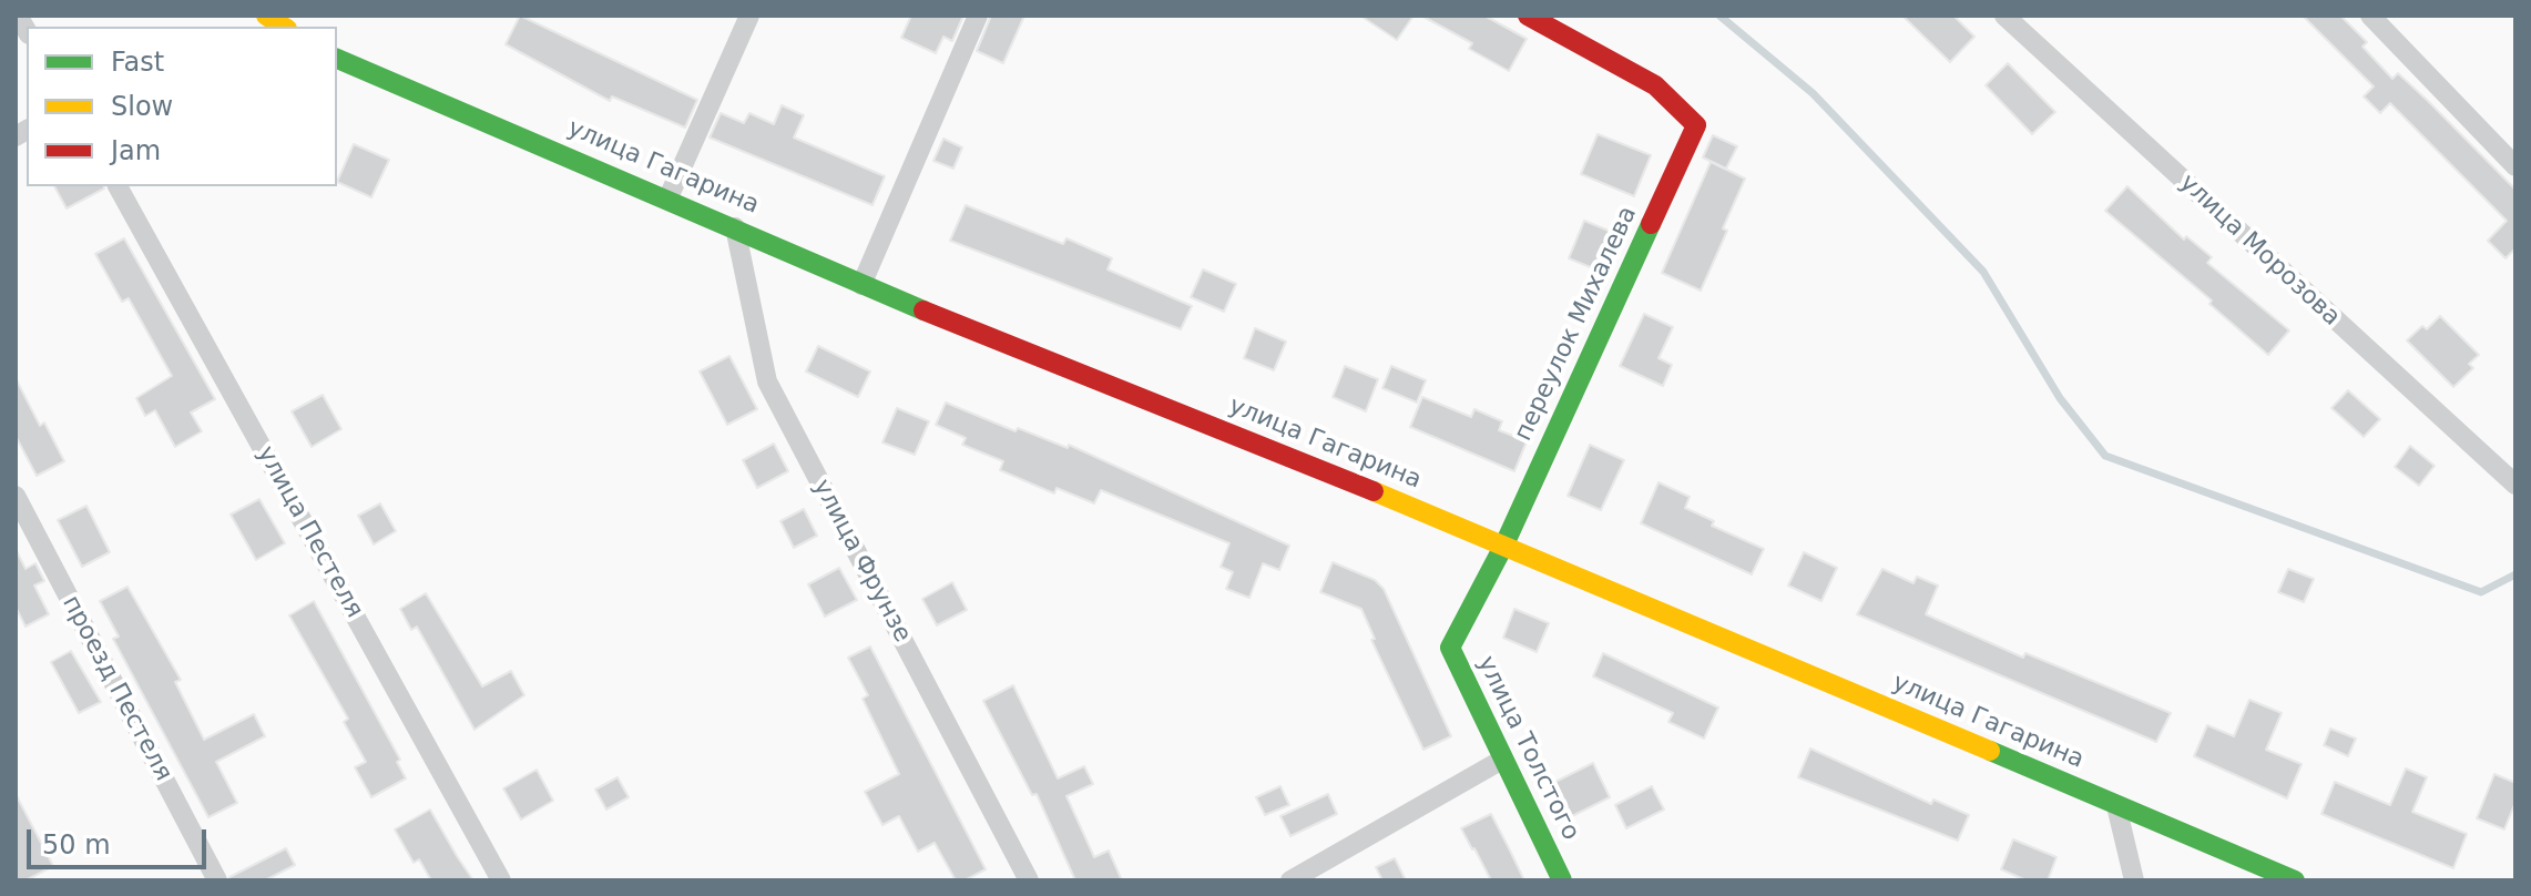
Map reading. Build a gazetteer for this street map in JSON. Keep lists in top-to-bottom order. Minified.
{"streets":{"main road":["улица Гагарина","переулок Михалева","улица Толстого"],"street":["улица Морозова","улица Пестеля","улица Фрунзе","проезд Пестеля"]},"crossings":[["улица Гагарина","переулок Михалева"],["улица Гагарина","улица Фрунзе"],["улица Гагарина","улица Толстого"],["переулок Михалева","улица Толстого"]],"legend":["Fast","Slow","Jam"],"scale_bar":"50 m"}
